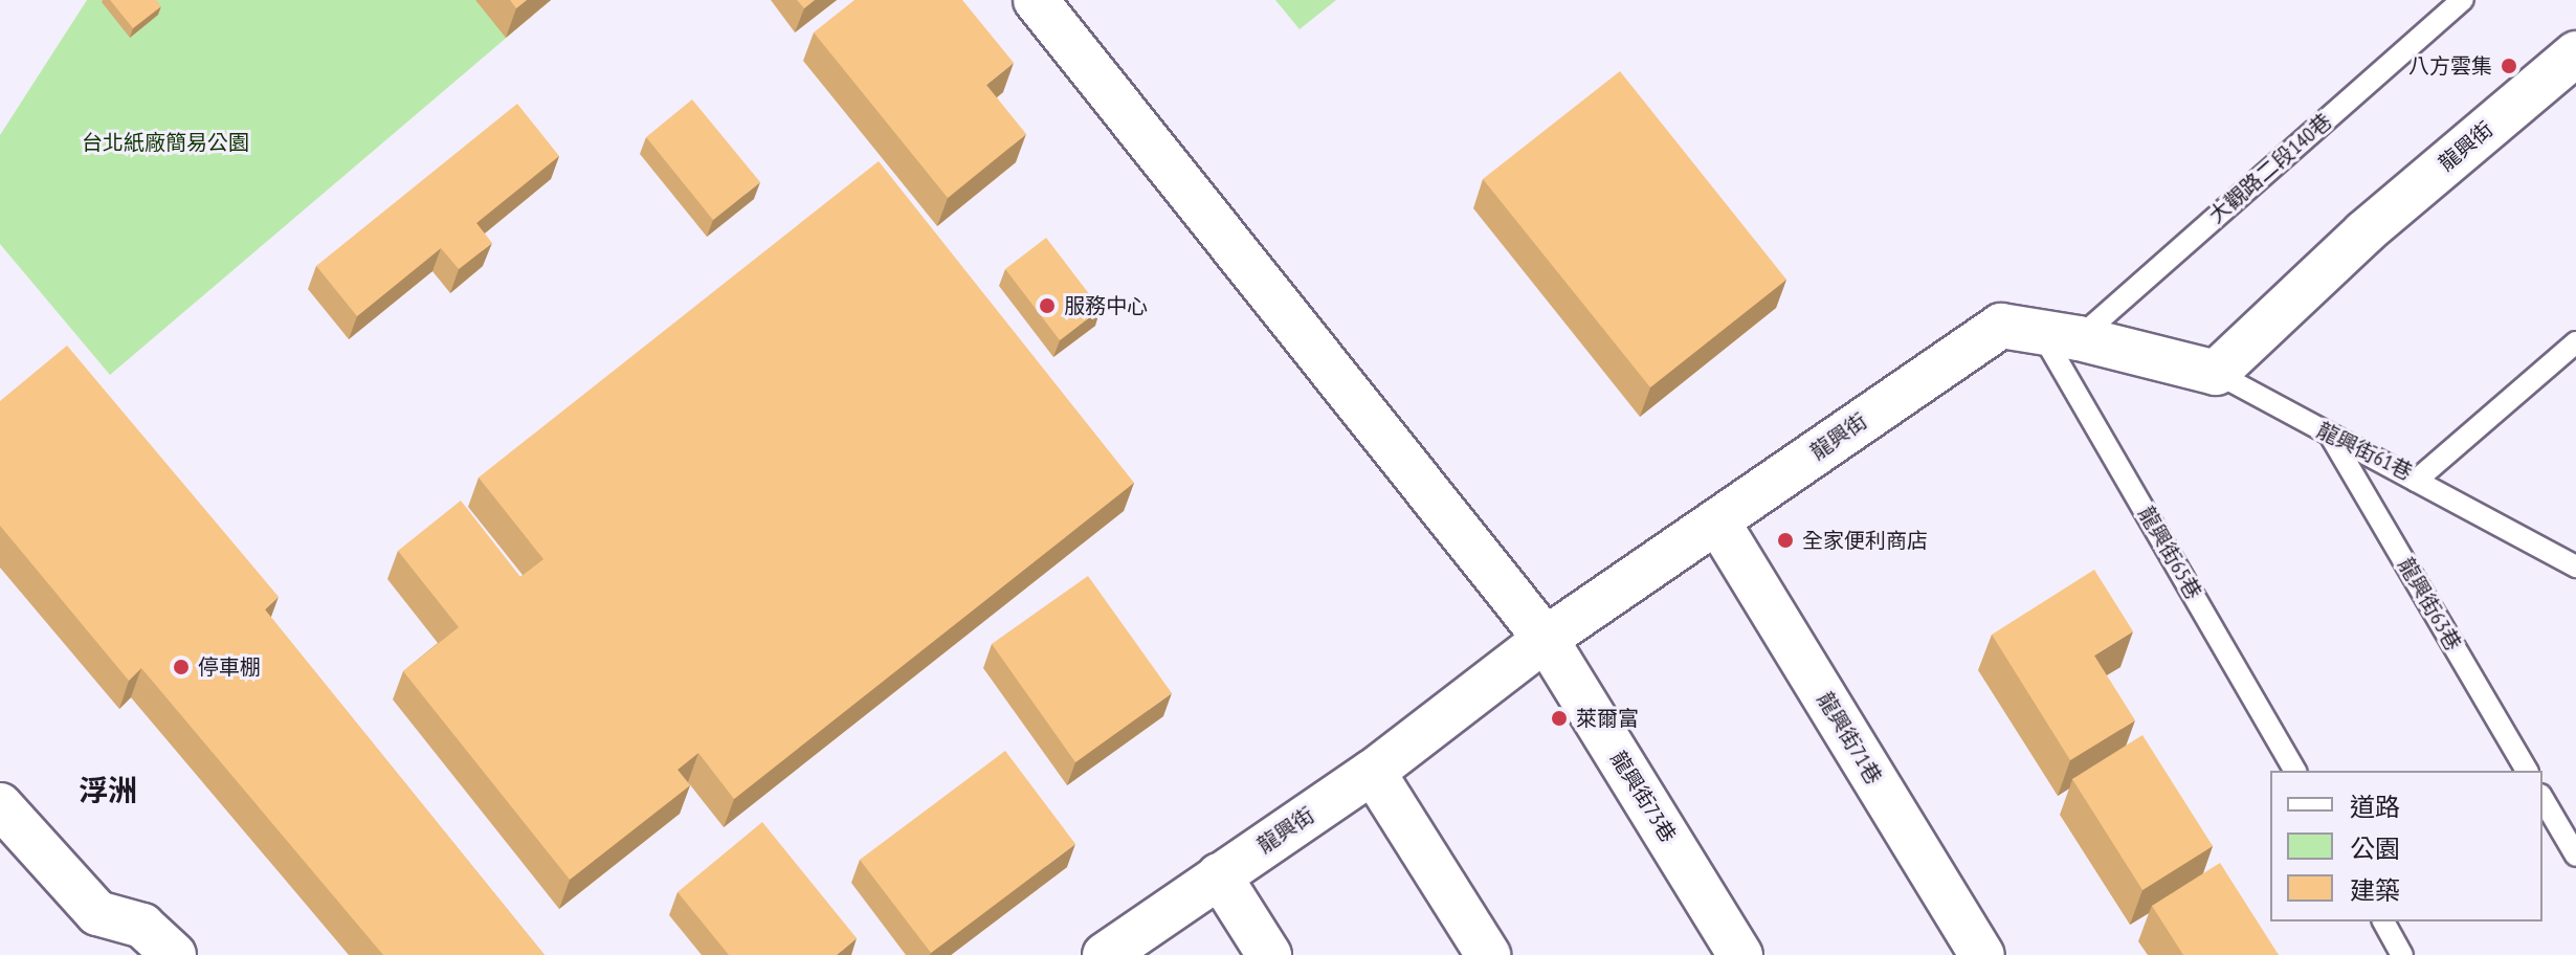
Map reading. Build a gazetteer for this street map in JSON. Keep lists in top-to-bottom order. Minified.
{"streets":{"street":["龍興街","龍興街71巷","龍興街73巷"],"lane":["大觀路二段140巷","龍興街61巷","龍興街65巷","龍興街63巷"]},"crossings":[["龍興街","大觀路二段140巷"],["龍興街","龍興街61巷"],["龍興街","龍興街65巷"],["龍興街","龍興街71巷"],["龍興街","龍興街73巷"],["大觀路二段140巷","龍興街65巷"],["龍興街61巷","龍興街63巷"]],"districts":["浮洲"],"parks":["台北紙廠簡易公園"],"places":["八方雲集","服務中心","全家便利商店","停車棚","萊爾富"],"legend":["道路","公園","建築"]}
